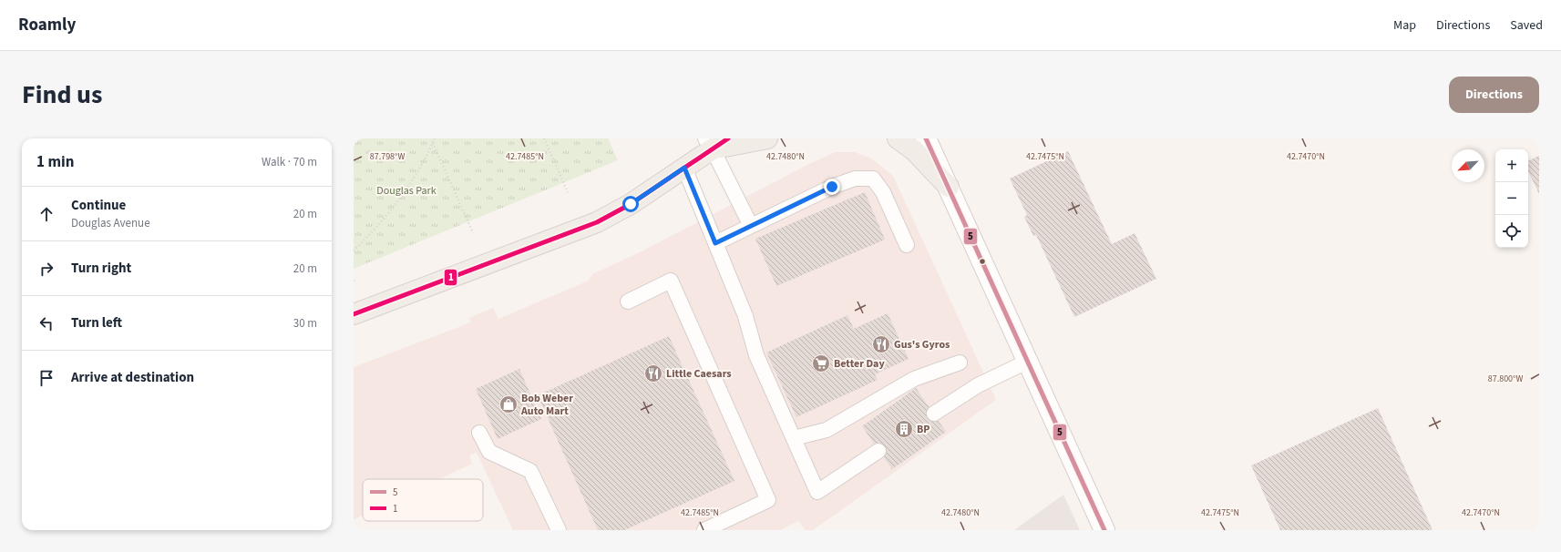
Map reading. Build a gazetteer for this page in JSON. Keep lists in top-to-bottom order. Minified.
{"parks":["Douglas Park"],"places":{"restaurant":["Gus's Gyros","Little Caesars"],"supermarket":["Better Day"],"shop":["Bob Weber Auto Mart"],"building":["BP"]},"lines":["transit line 5","transit line 1"],"legend":["5","1"],"north":"bottom left","page":{"header":"Roamly","nav":["Map","Directions","Saved"],"title":"Find us","buttons":"Directions","heading":["1 min","Walk · 70 m"],"map_buttons":["+","−"],"list":[["Continue","Douglas Avenue","20 m"],["Turn right","20 m"],["Turn left","30 m"],"Arrive at destination"]},"coordinates":["42.7480°N","42.7470°N","42.7485°N","42.7475°N","87.798°W","87.800°W"]}
